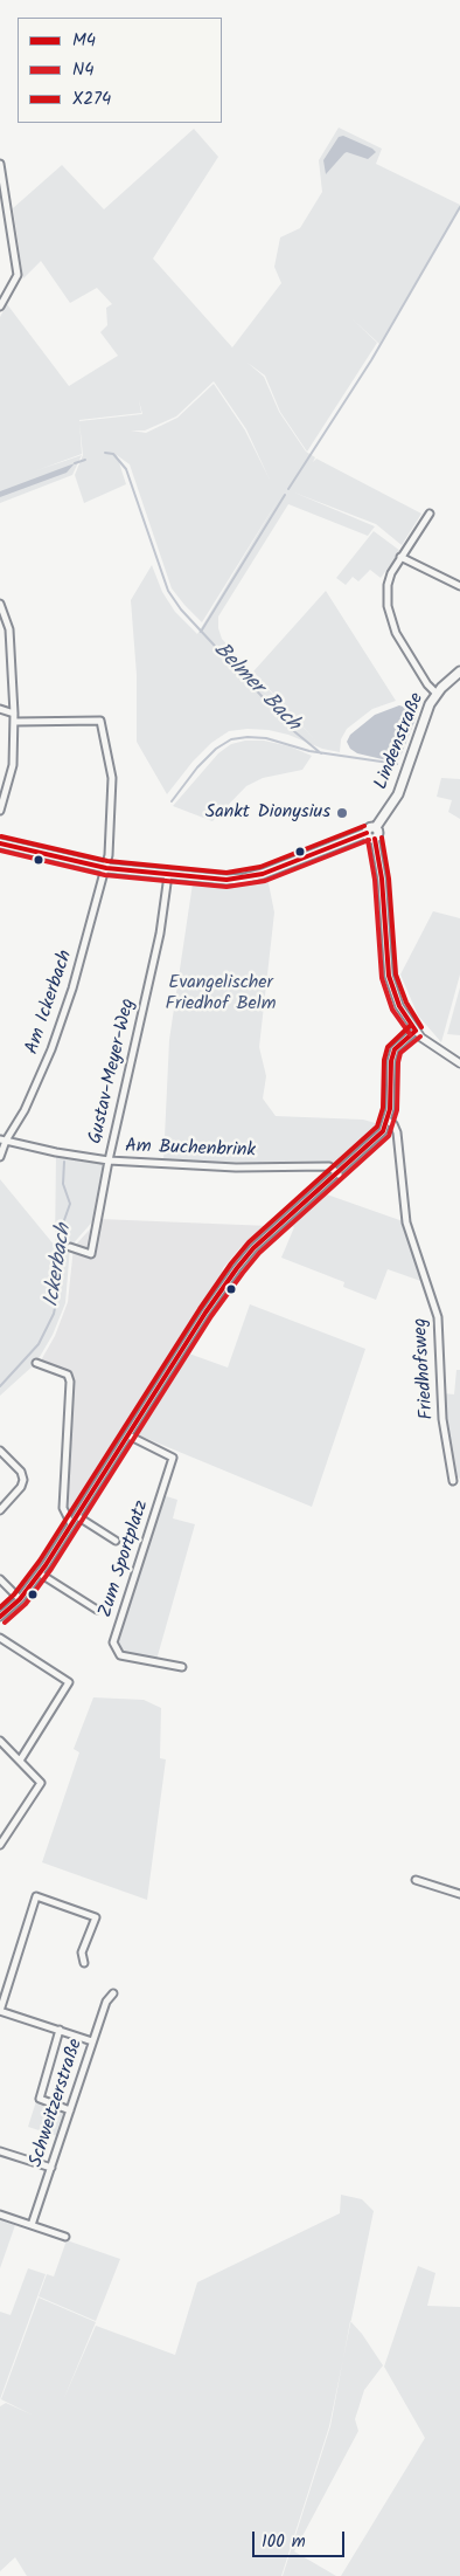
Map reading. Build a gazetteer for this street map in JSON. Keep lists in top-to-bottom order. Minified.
{"streets":{"main road":["Lindenstraße"],"street":["Am Ickerbach","Gustav-Meyer-Weg","Am Buchenbrink","Friedhofsweg","Zum Sportplatz","Schweitzerstraße"]},"crossings":[["Am Ickerbach","Am Buchenbrink"],["Gustav-Meyer-Weg","Am Buchenbrink"]],"water":["Belmer Bach","Ickerbach"],"parks":["Evangelischer Friedhof Belm"],"places":["Sankt Dionysius"],"lines":["transit line X274","transit line M4","transit line N4"],"legend":["M4","N4","X274"],"scale_bar":"100 m"}
